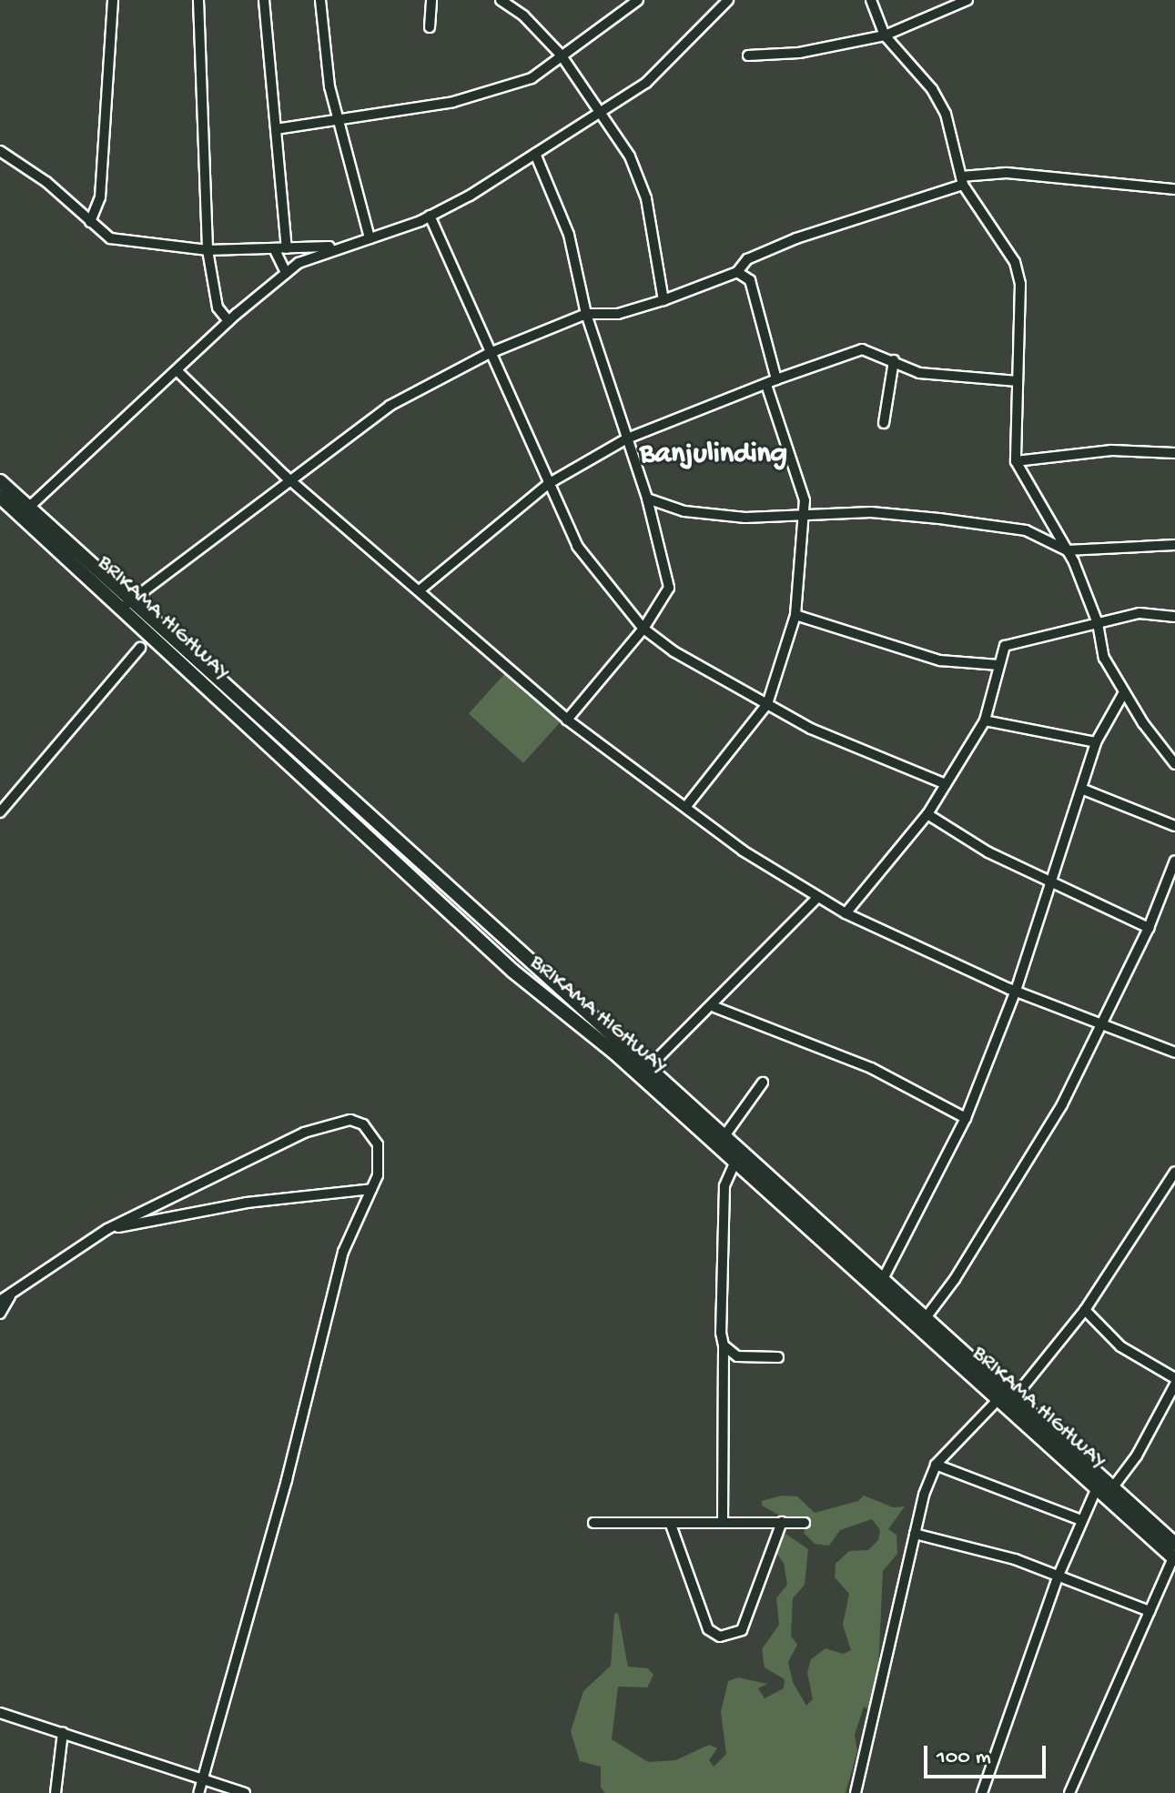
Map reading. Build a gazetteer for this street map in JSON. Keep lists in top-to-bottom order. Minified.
{"streets":{"highway":["BRIKAMA HIGHWAY"]},"districts":["Banjulinding"],"scale_bar":"100 m"}
